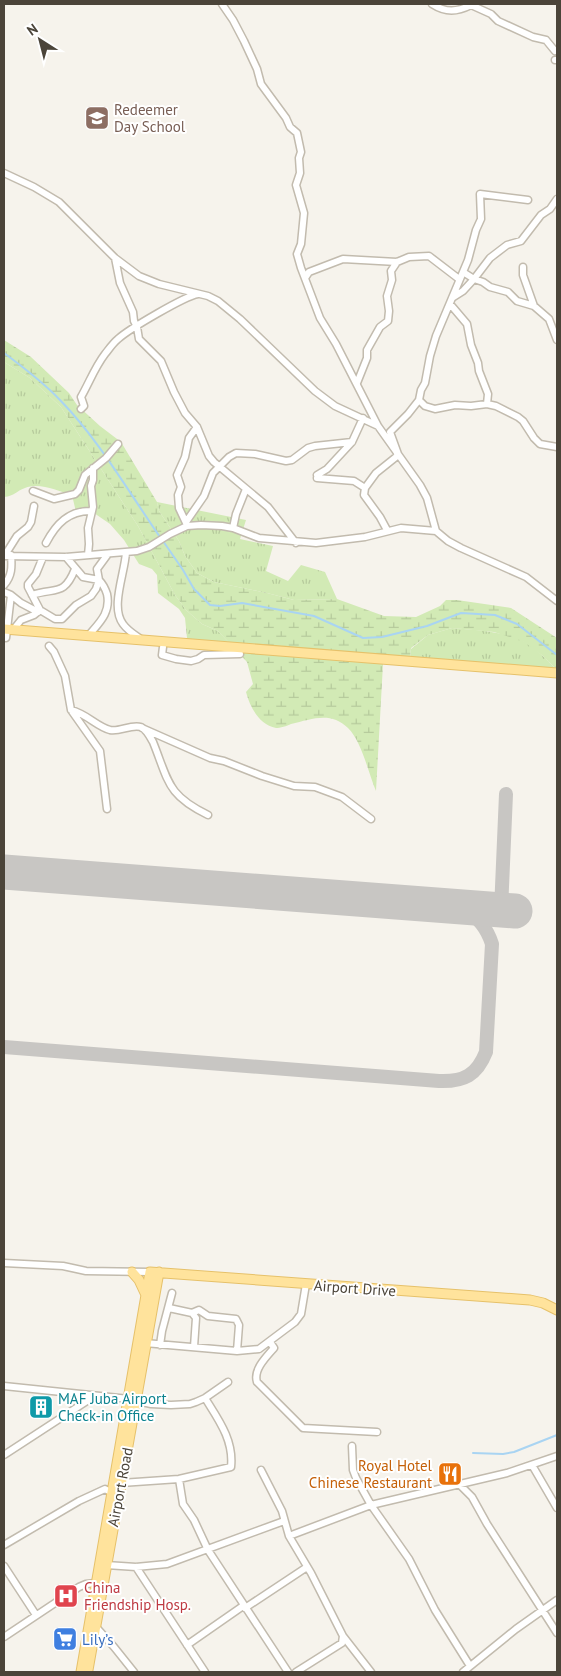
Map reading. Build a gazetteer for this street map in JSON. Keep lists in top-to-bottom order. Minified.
{"streets":{"main road":["Airport Drive","Airport Road"]},"crossings":[["Airport Drive","Airport Road"]],"places":{"school or university":["Redeemer Day School"],"building":["MAF Juba Airport Check-in Office"],"restaurant":["Royal Hotel Chinese Restaurant"],"hospital":["China Friendship Hosp."],"supermarket":["Lily’s"]},"north":"top left"}
